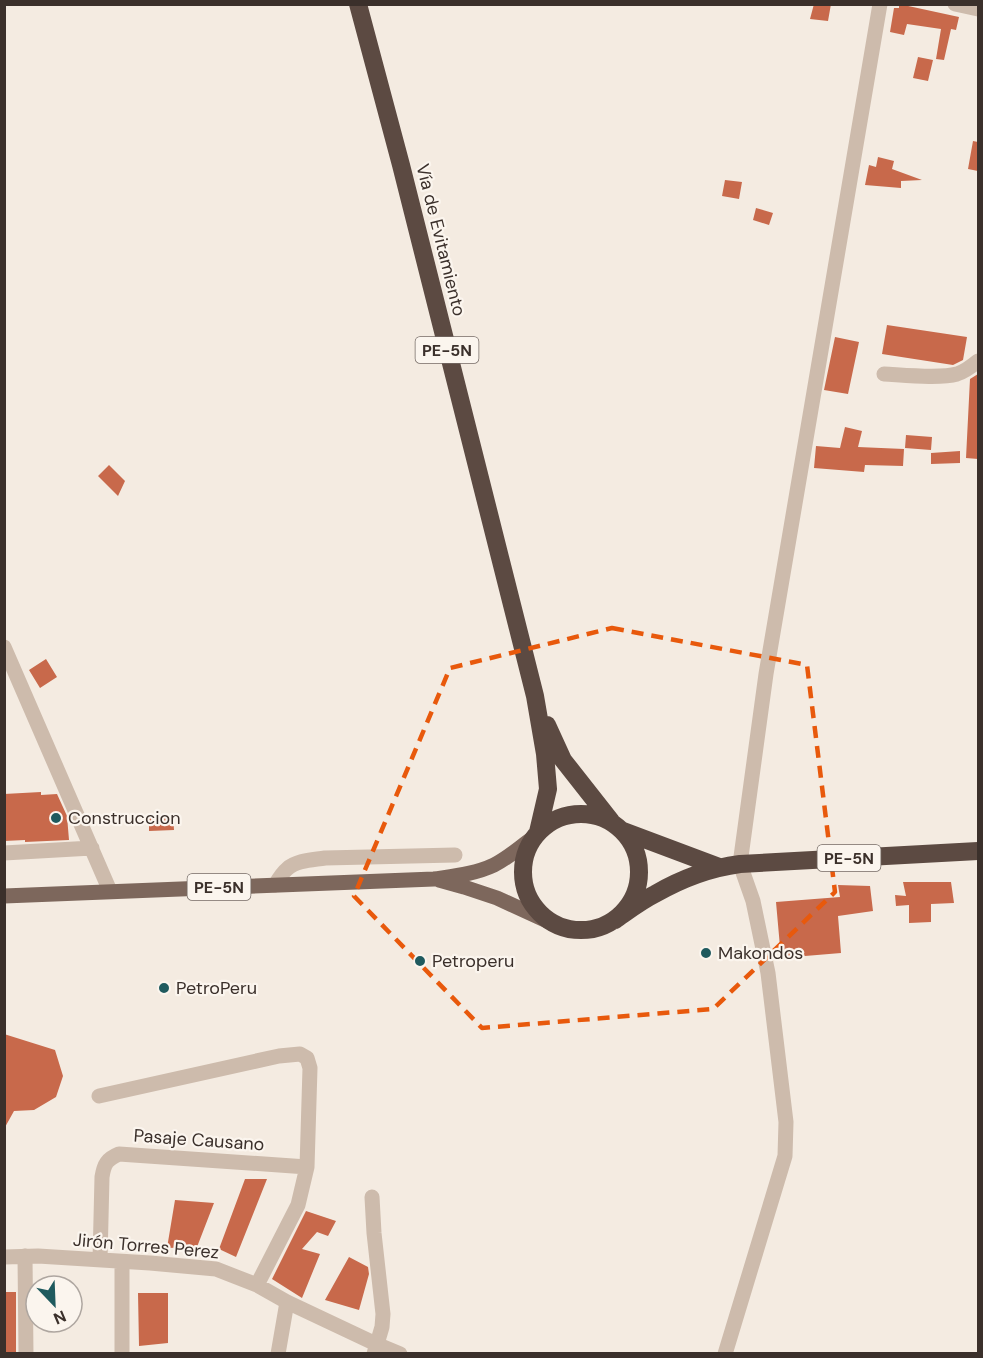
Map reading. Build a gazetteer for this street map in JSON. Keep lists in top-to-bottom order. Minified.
{"streets":{"highway":["Vía de Evitamiento","PE-5N"],"street":["Pasaje Causano","Jirón Torres Perez"]},"crossings":[["Vía de Evitamiento","PE-5N"],["Pasaje Causano","Jirón Torres Perez"]],"places":["Construccion","Makondos","Petroperu","PetroPeru"],"north":"bottom right"}
